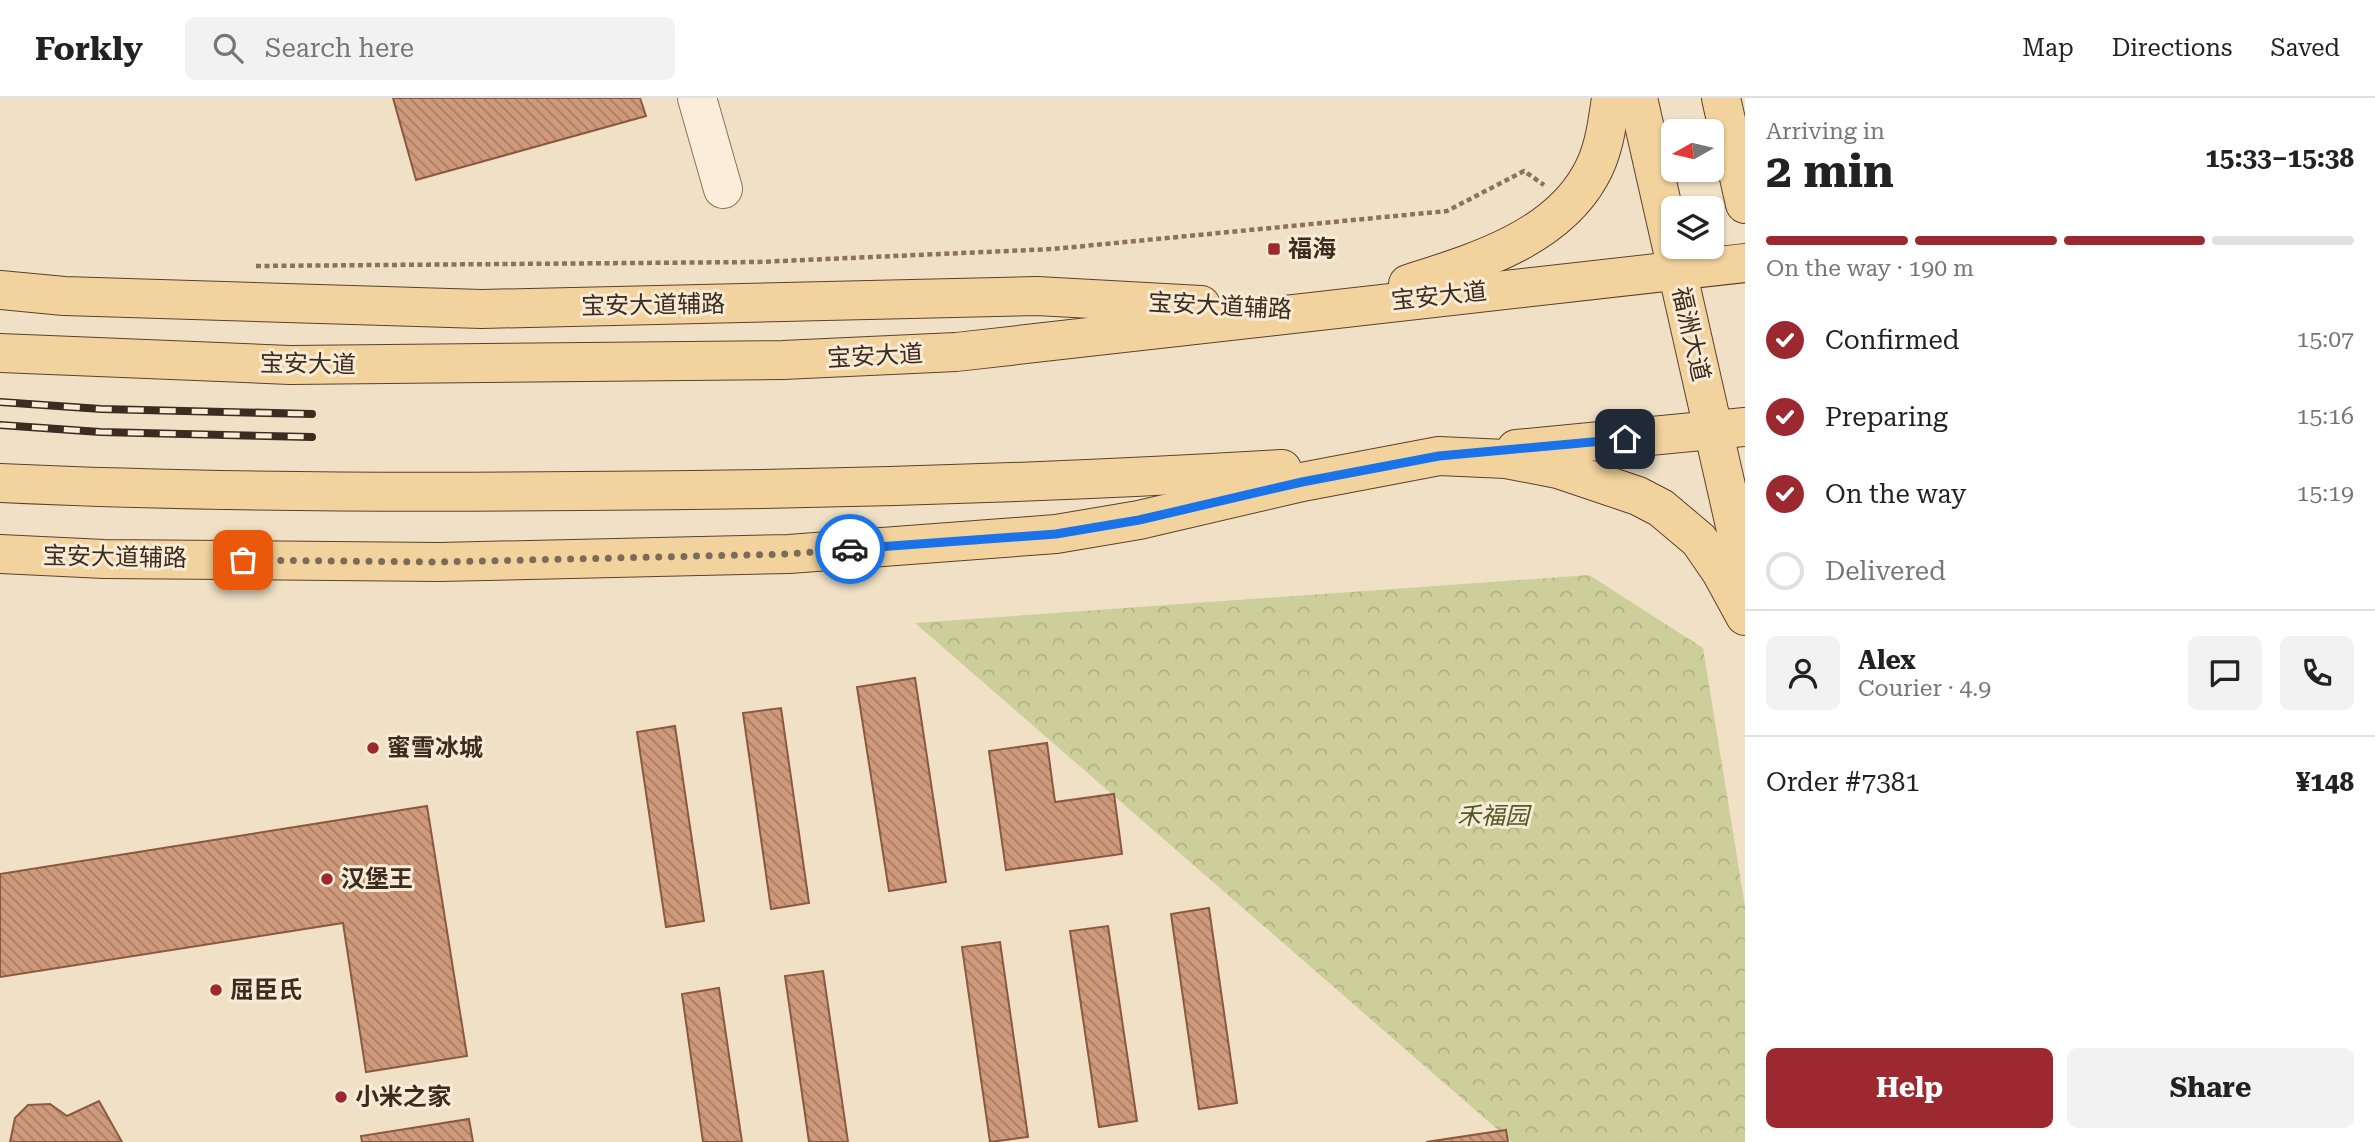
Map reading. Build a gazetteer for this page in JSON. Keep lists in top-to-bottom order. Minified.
{"streets":{"main road":["宝安大道","宝安大道辅路","福洲大道"]},"crossings":[["宝安大道","宝安大道辅路"],["宝安大道","福洲大道"]],"parks":["禾福园"],"places":{"transit":["福海"],"other":["蜜雪冰城","汉堡王","屈臣氏","小米之家"]},"north":"left","page":{"header":"Forkly","search":"Search here","nav":["Map","Directions","Saved"],"heading":["2 min","Arriving in","15:33–15:38"],"panel":["Alex","Courier · 4.9","Order #7381","¥148"],"bar":"On the way · 190 m","list":[["Confirmed","15:07"],["Preparing","15:16"],["On the way","15:19"],"Delivered"],"buttons":["Help","Share"]}}
